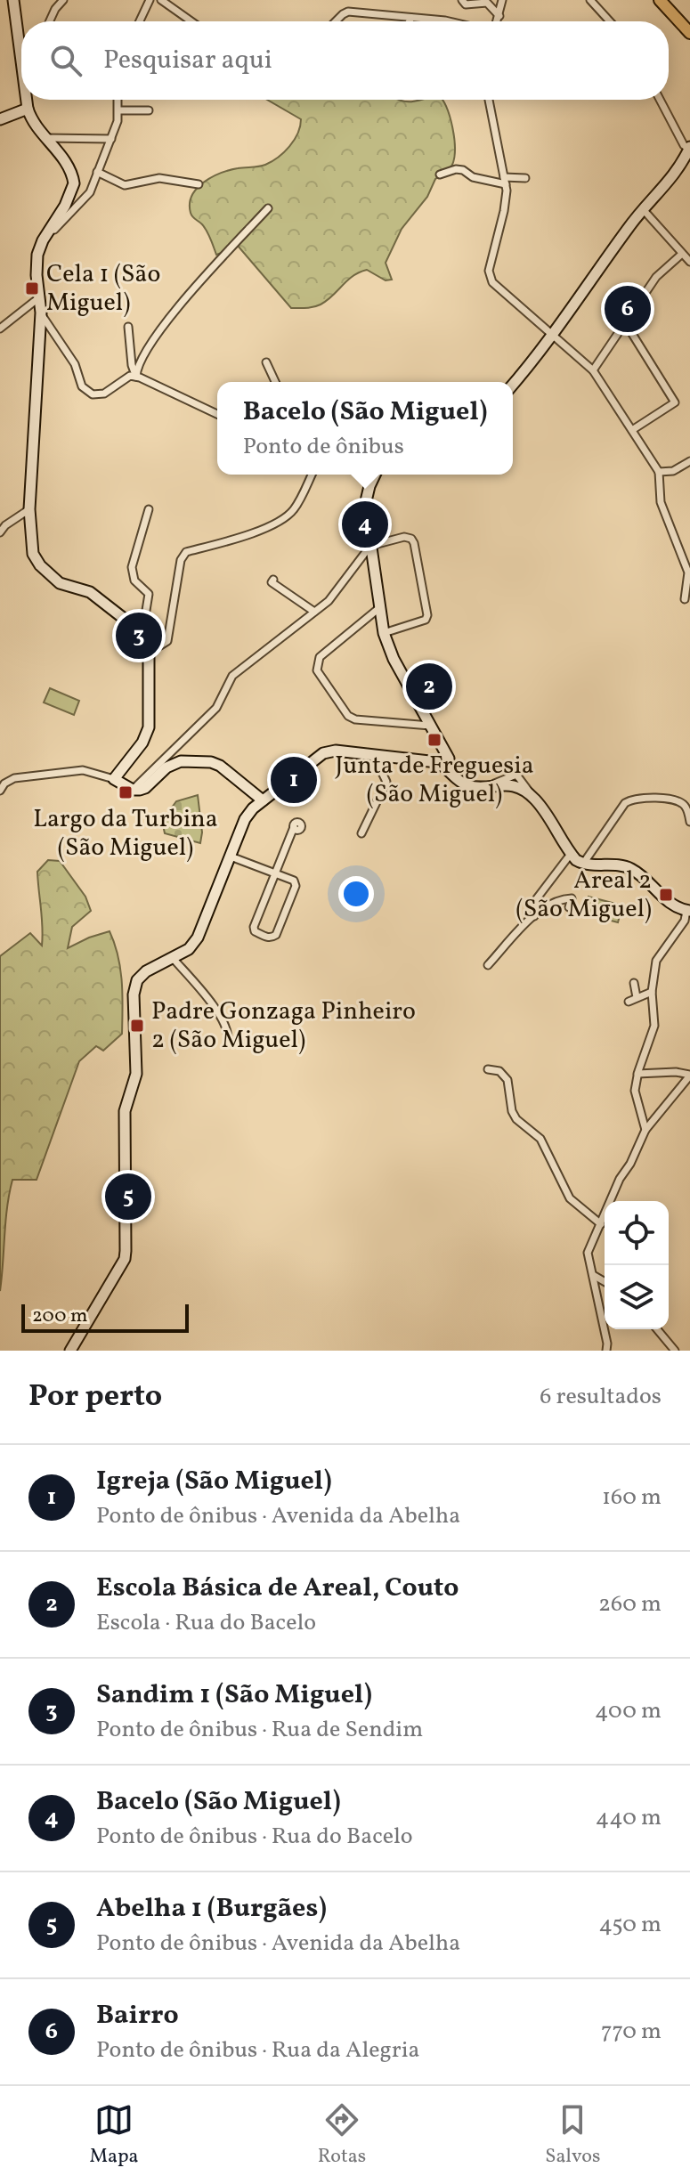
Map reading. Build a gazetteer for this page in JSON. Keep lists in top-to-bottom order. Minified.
{"places":{"transit":["Cela 1 (São Miguel)","Junta de Freguesia (São Miguel)","Largo da Turbina (São Miguel)","Areal 2 (São Miguel)","Padre Gonzaga Pinheiro 2 (São Miguel)"]},"scale_bar":"200 m","page":{"search":"Pesquisar aqui","pins":["6","4","3","2","1","5"],"popup":["Bacelo (São Miguel)","Ponto de ônibus"],"scale":"200 m","heading":["Por perto","6 resultados"],"list":[{"mark":"1","name":"Igreja (São Miguel)","note":"Ponto de ônibus · Avenida da Abelha","value":"160 m"},{"mark":"2","name":"Escola Básica de Areal, Couto","note":"Escola · Rua do Bacelo","value":"260 m"},{"mark":"3","name":"Sandim 1 (São Miguel)","note":"Ponto de ônibus · Rua de Sendim","value":"400 m"},{"mark":"4","name":"Bacelo (São Miguel)","note":"Ponto de ônibus · Rua do Bacelo","value":"440 m"},{"mark":"5","name":"Abelha 1 (Burgães)","note":"Ponto de ônibus · Avenida da Abelha","value":"450 m"},{"mark":"6","name":"Bairro","note":"Ponto de ônibus · Rua da Alegria","value":"770 m"}],"nav":["Mapa","Rotas","Salvos"]}}
